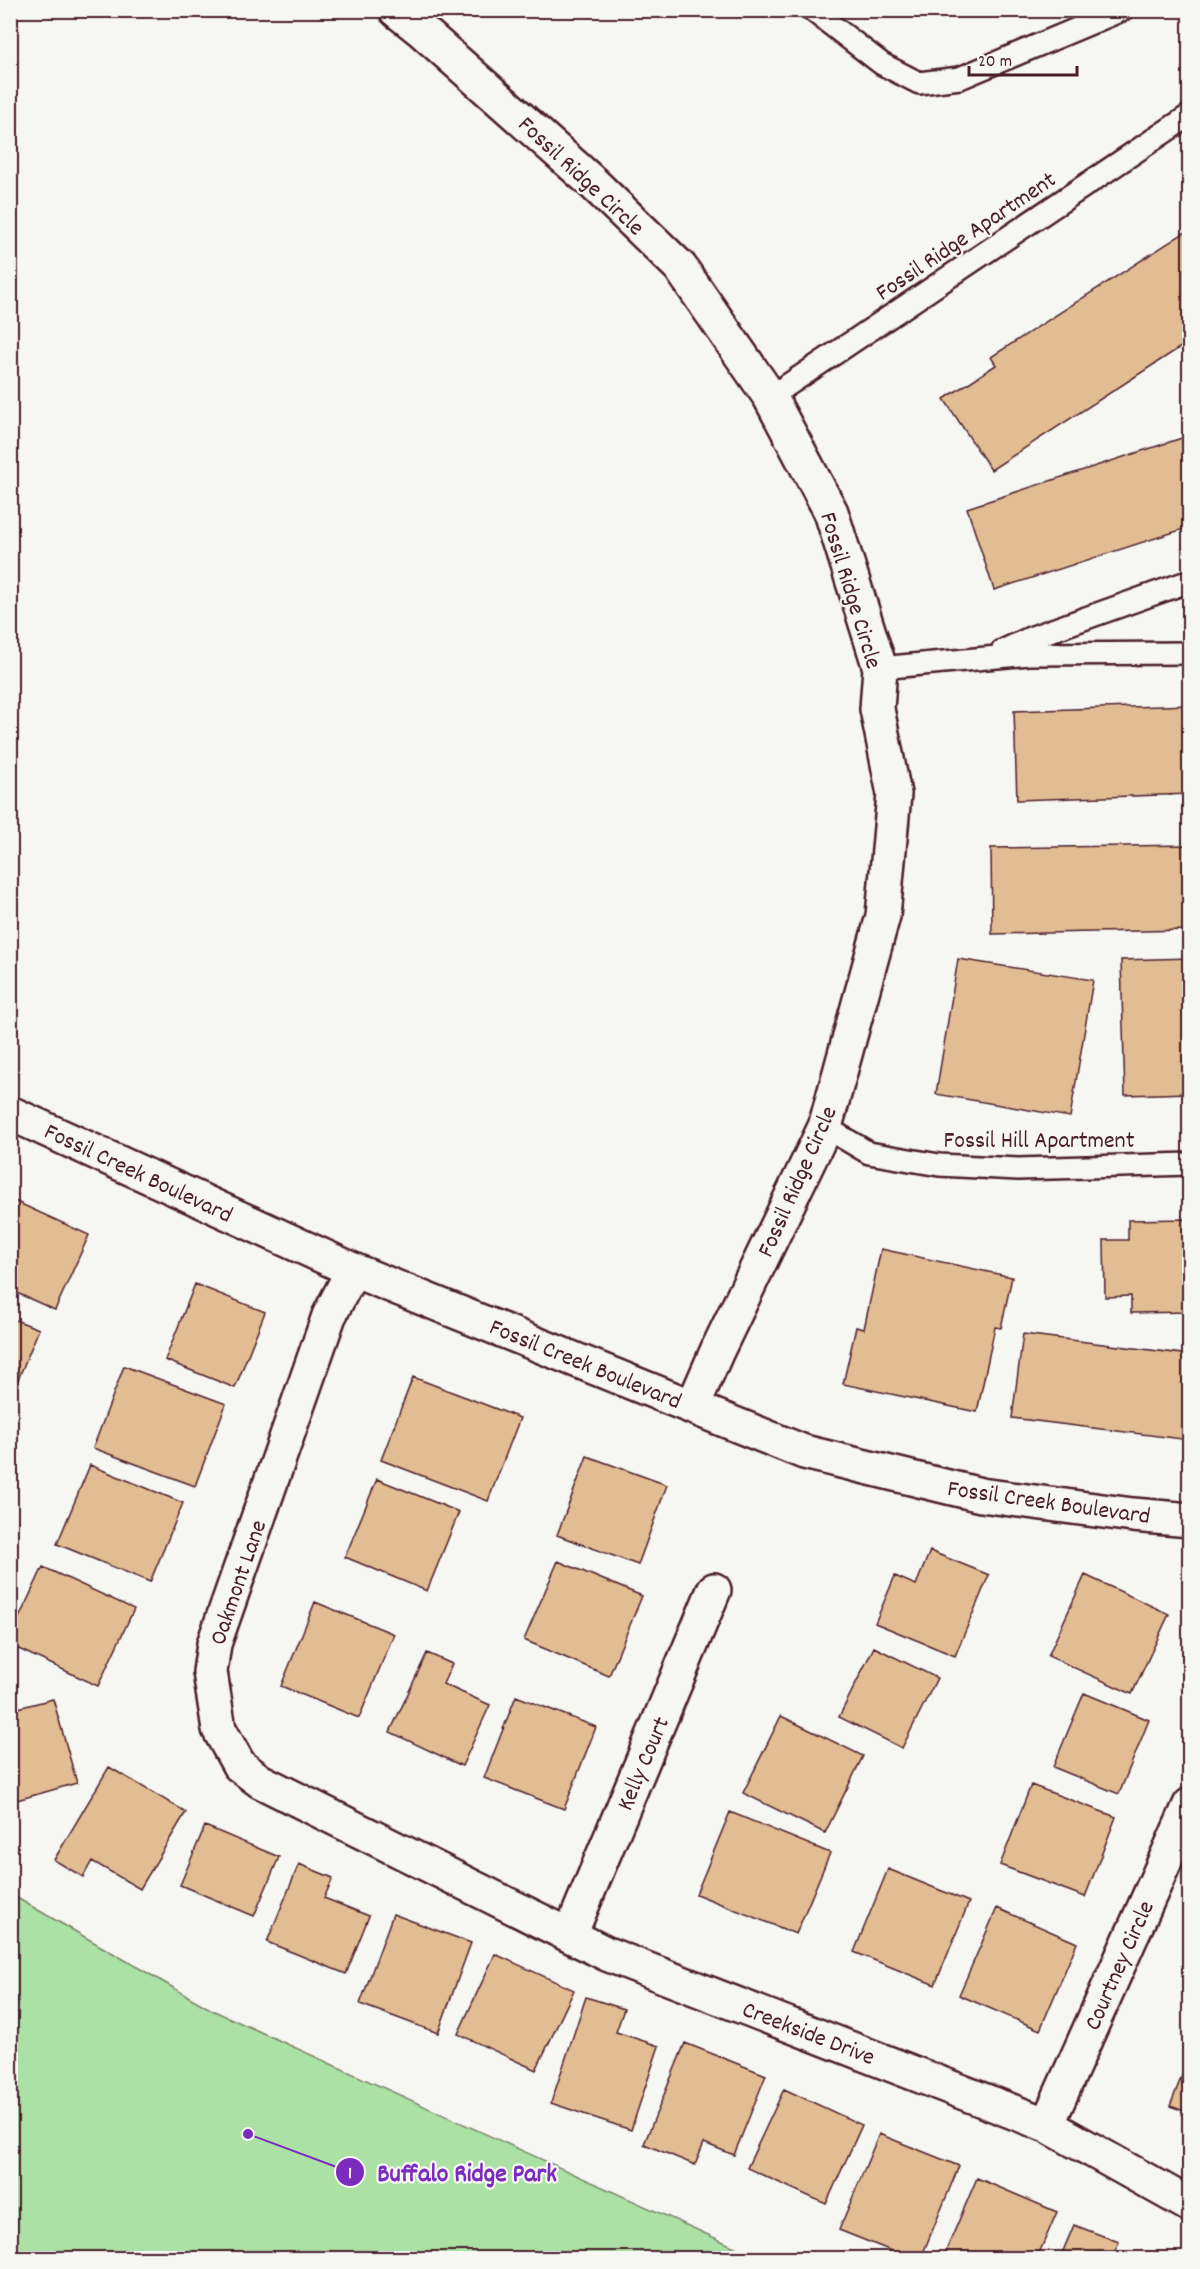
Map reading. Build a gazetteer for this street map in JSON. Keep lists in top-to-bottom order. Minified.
{"streets":{"street":["Fossil Ridge Circle","Fossil Creek Boulevard","Oakmont Lane","Kelly Court","Courtney Circle","Creekside Drive"],"lane":["Fossil Ridge Apartment","Fossil Hill Apartment"]},"crossings":[["Fossil Ridge Circle","Fossil Ridge Apartment"],["Fossil Ridge Circle","Fossil Hill Apartment"],["Fossil Ridge Circle","Fossil Creek Boulevard"],["Fossil Creek Boulevard","Oakmont Lane"],["Oakmont Lane","Creekside Drive"],["Kelly Court","Creekside Drive"],["Courtney Circle","Creekside Drive"]],"places":["Buffalo Ridge Park"],"scale_bar":"20 m"}
